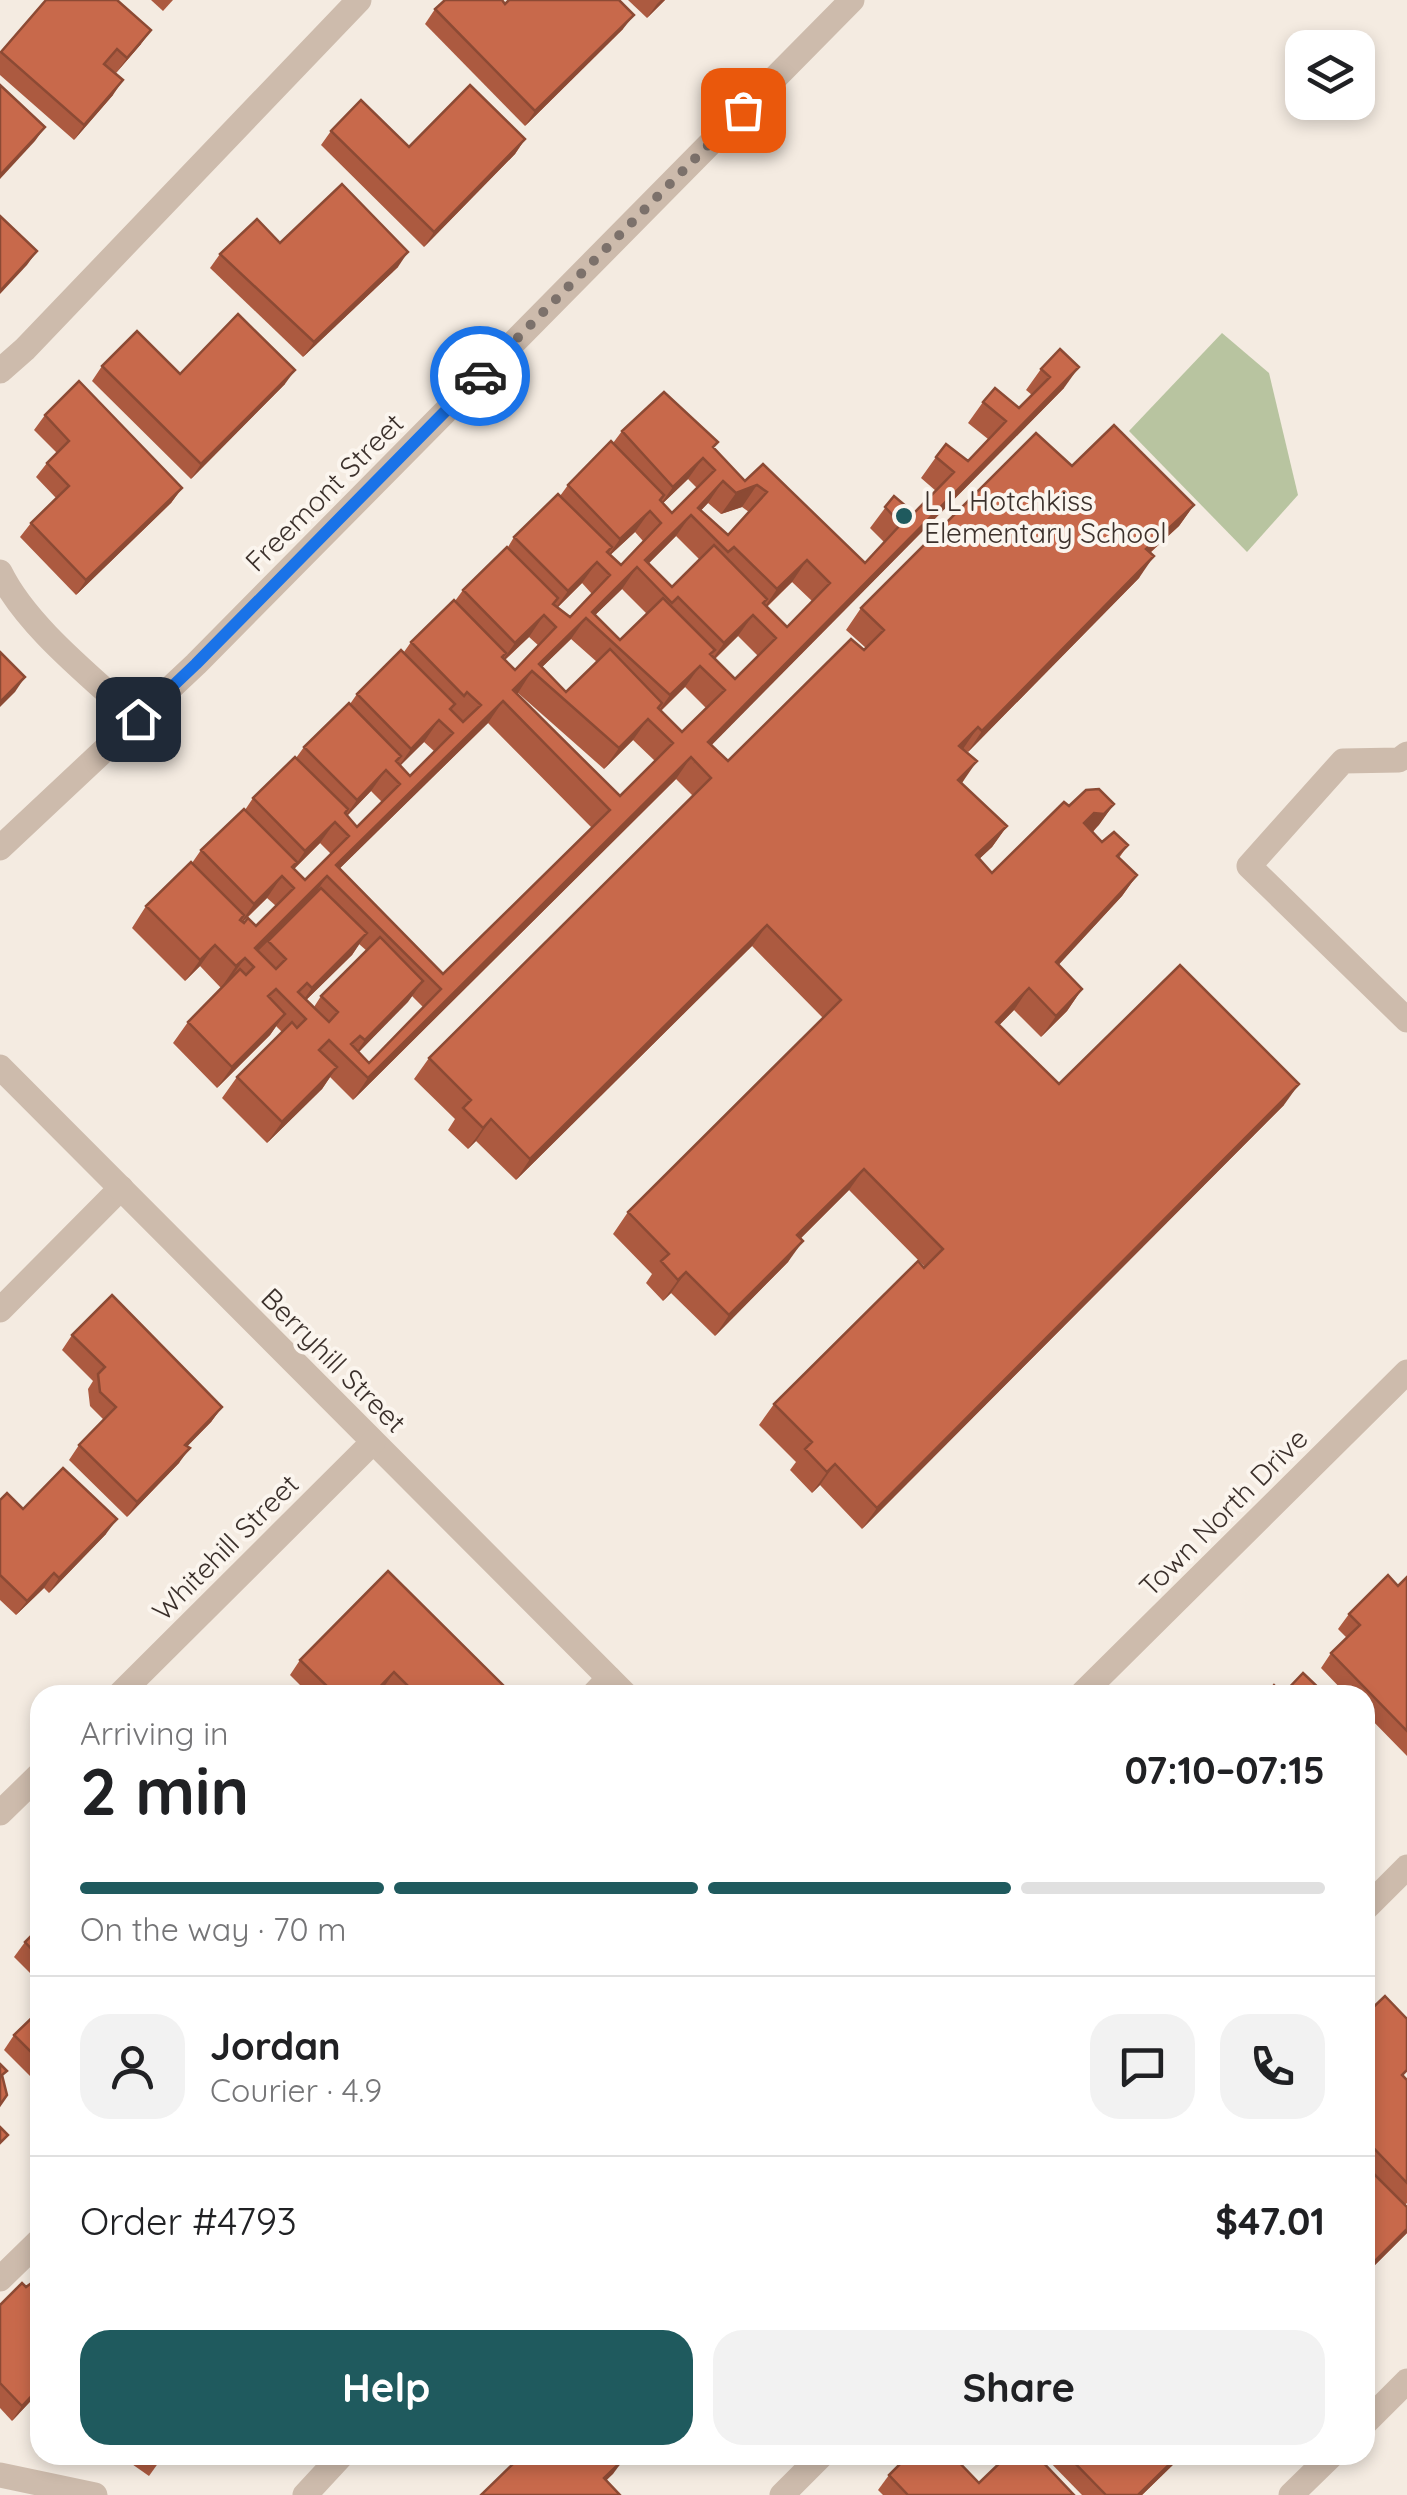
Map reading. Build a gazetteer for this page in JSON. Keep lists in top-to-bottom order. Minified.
{"streets":{"street":["Freemont Street","Berryhill Street","Town North Drive","Whitehill Street"]},"crossings":[["Berryhill Street","Whitehill Street"]],"places":["L L Hotchkiss Elementary School"],"page":{"heading":["2 min","Arriving in","07:10–07:15"],"panel":["Jordan","Courier · 4.9","Order #4793","$47.01"],"bar":"On the way · 70 m","buttons":["Help","Share"]}}
